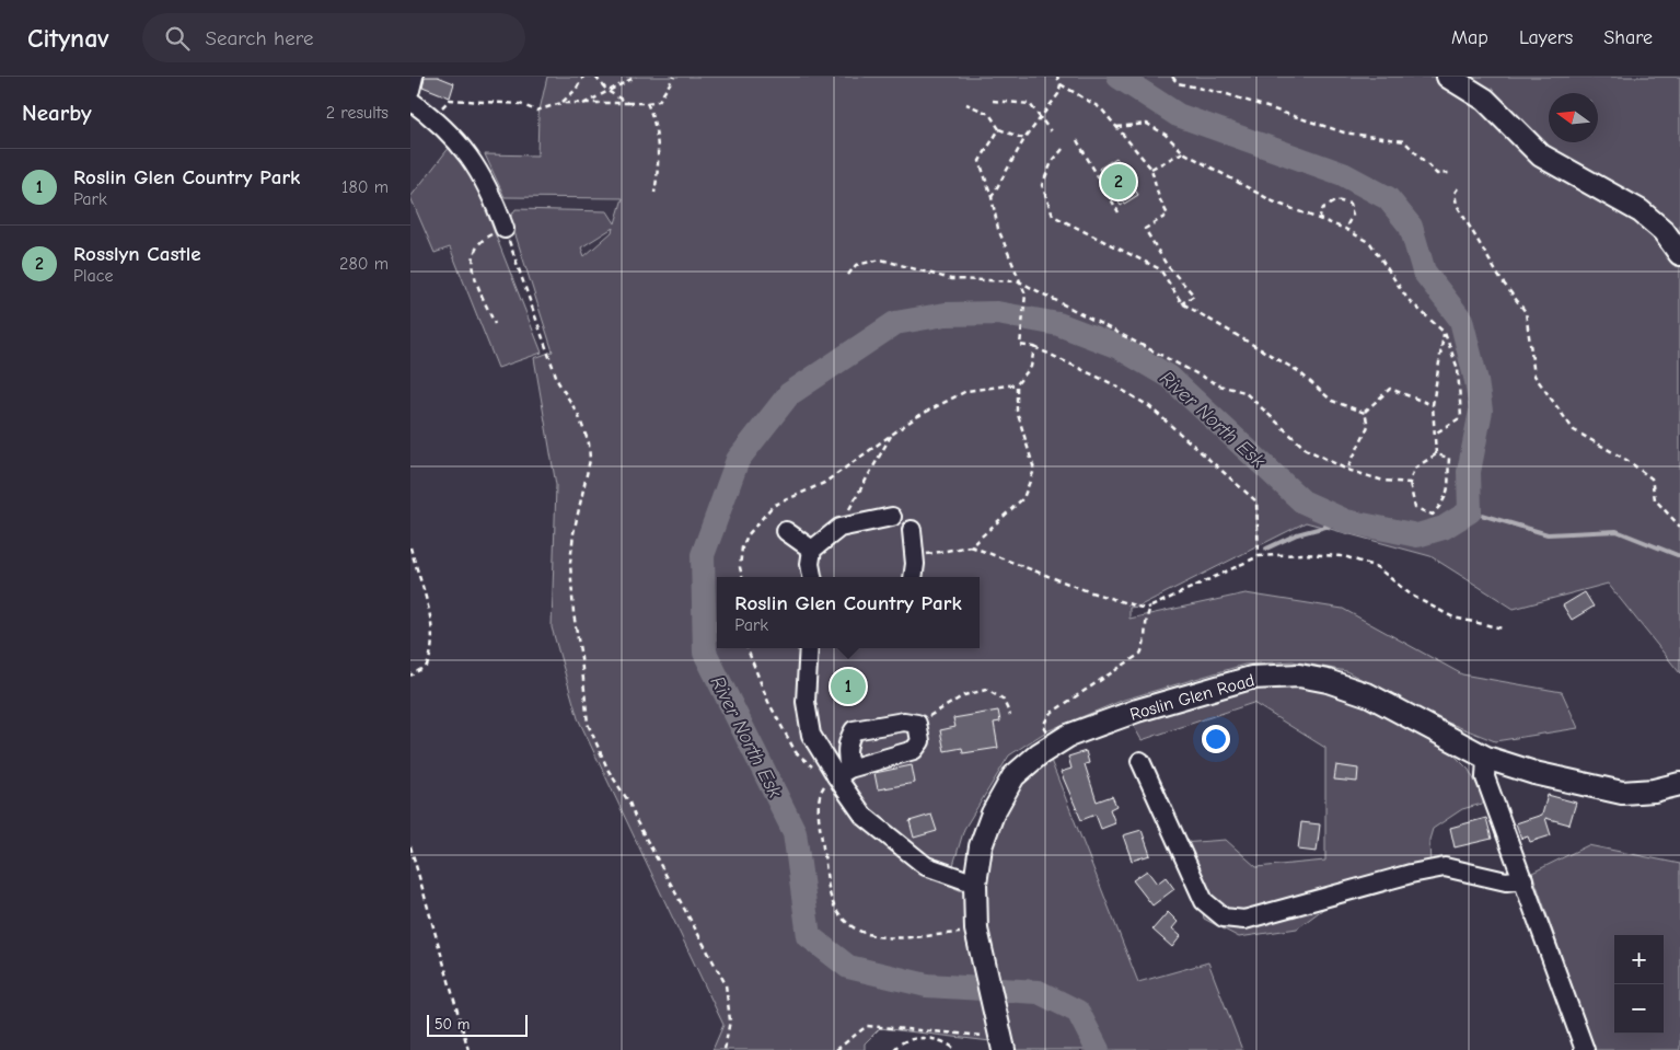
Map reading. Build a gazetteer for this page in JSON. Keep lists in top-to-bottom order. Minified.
{"streets":{"main road":["Roslin Glen Road"]},"water":["River North Esk"],"scale_bar":"50 m","north":"left","page":{"header":"Citynav","search":"Search here","nav":["Map","Layers","Share"],"heading":["Nearby","2 results"],"list":[{"mark":"1","name":"Roslin Glen Country Park","note":"Park","value":"180 m"},{"mark":"2","name":"Rosslyn Castle","note":"Place","value":"280 m"}],"pins":["2","1"],"popup":["Roslin Glen Country Park","Park"],"map_buttons":["+","−"],"scale":"50 m"}}
